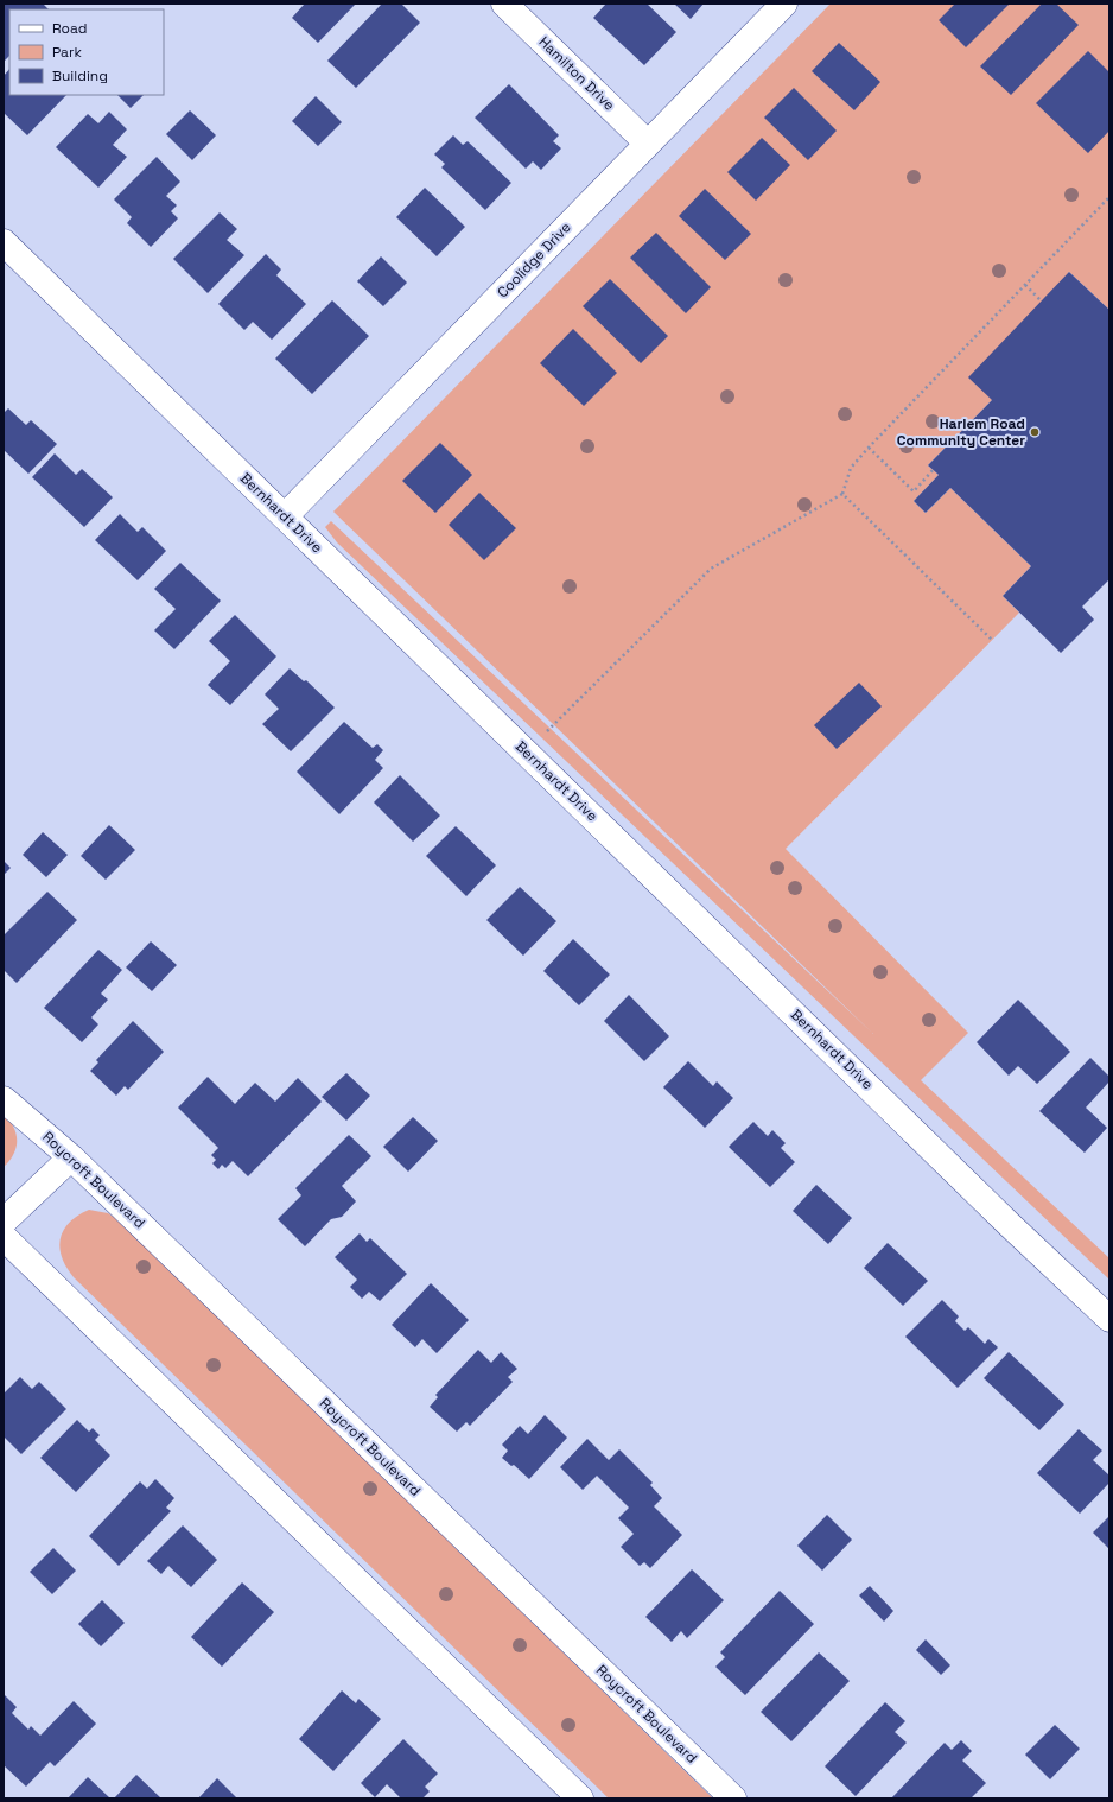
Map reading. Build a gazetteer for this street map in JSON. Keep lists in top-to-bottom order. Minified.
{"streets":{"street":["Hamilton Drive","Coolidge Drive","Bernhardt Drive","Roycroft Boulevard"]},"crossings":[["Hamilton Drive","Coolidge Drive"],["Coolidge Drive","Bernhardt Drive"]],"places":["Harlem Road Community Center"],"legend":["Road","Park","Building"]}
